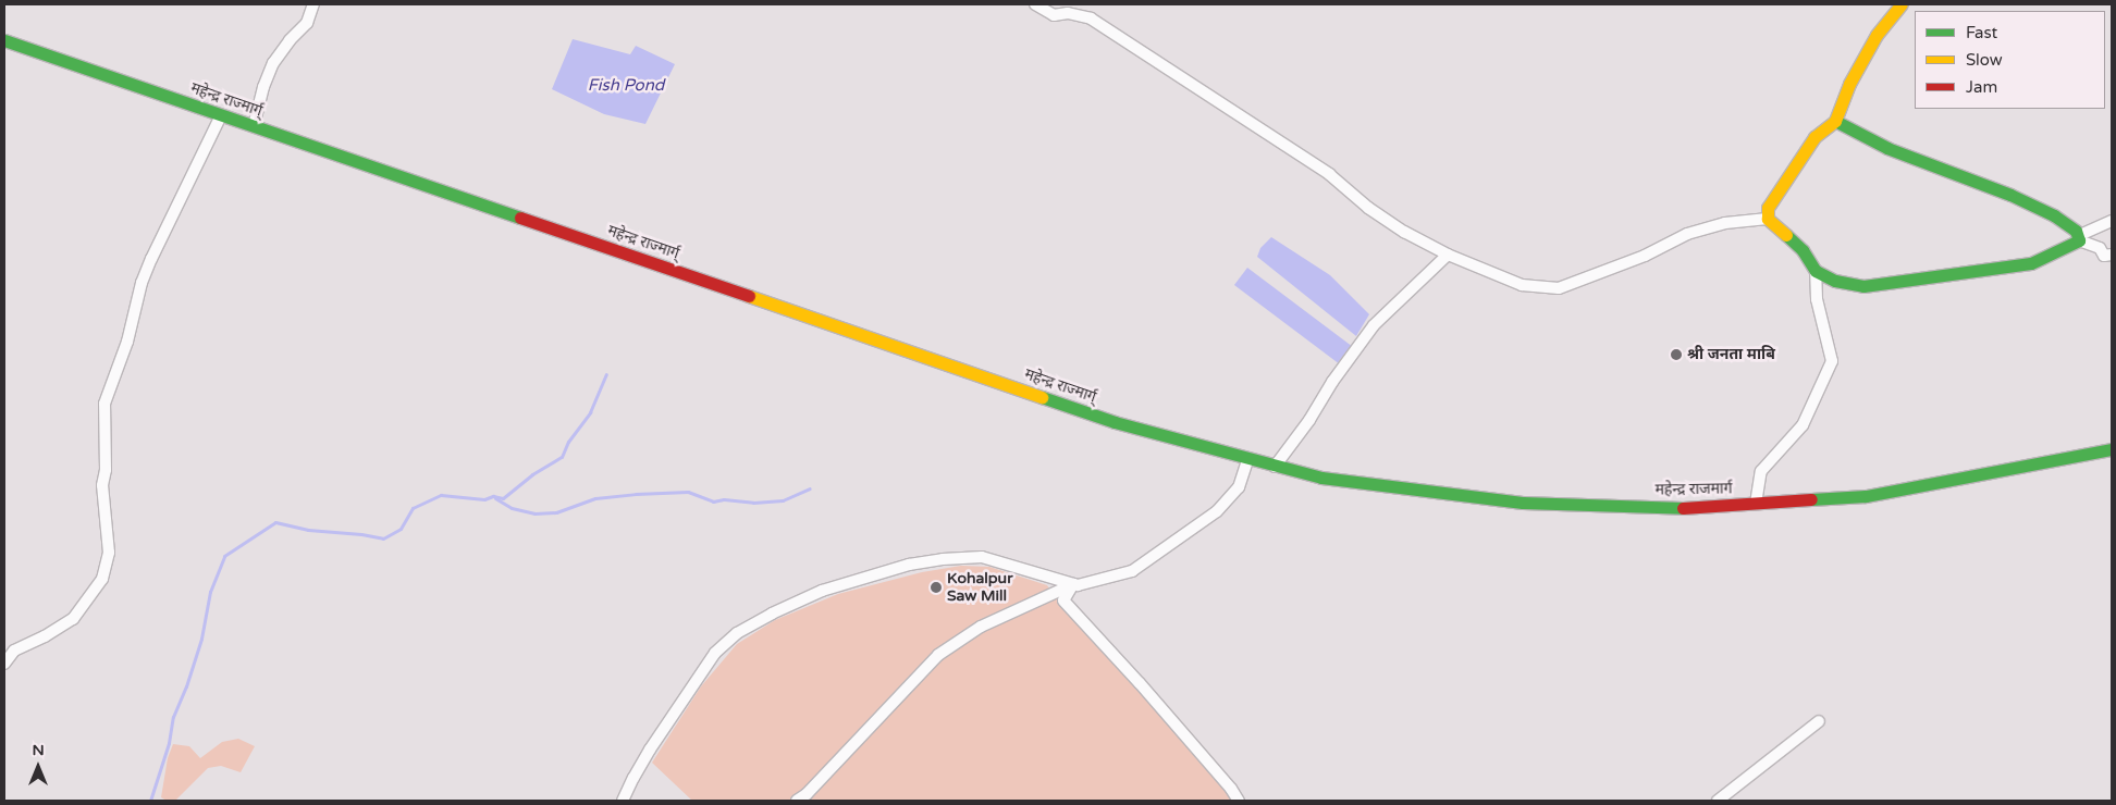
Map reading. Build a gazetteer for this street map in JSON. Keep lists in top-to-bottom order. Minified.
{"streets":{"main road":["महेन्द्र राज्मार्ग्","महेन्द्र राजमार्ग"]},"crossings":[["महेन्द्र राज्मार्ग्","महेन्द्र राजमार्ग"]],"water":["Fish Pond"],"places":["श्री जनता माबि","Kohalpur Saw Mill"],"legend":["Fast","Slow","Jam"],"north":"top"}
